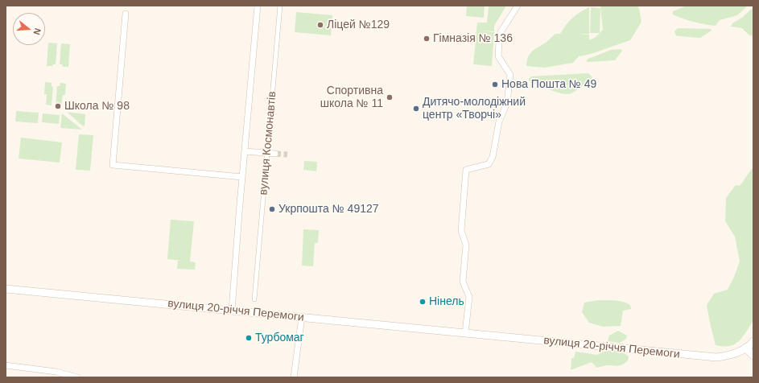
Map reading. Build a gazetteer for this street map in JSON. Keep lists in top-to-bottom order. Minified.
{"streets":{"street":["вулиця Космонавтів","вулиця 20-річчя Перемоги"]},"crossings":[["вулиця Космонавтів","вулиця 20-річчя Перемоги"]],"places":["Ліцей №129","Гімназія № 136","Нова Пошта № 49","Спортивна школа № 11","Школа № 98","Дитячо-молодіжний центр «Творчі»","Укрпошта № 49127","Нінель","Турбомаг"],"north":"right"}
